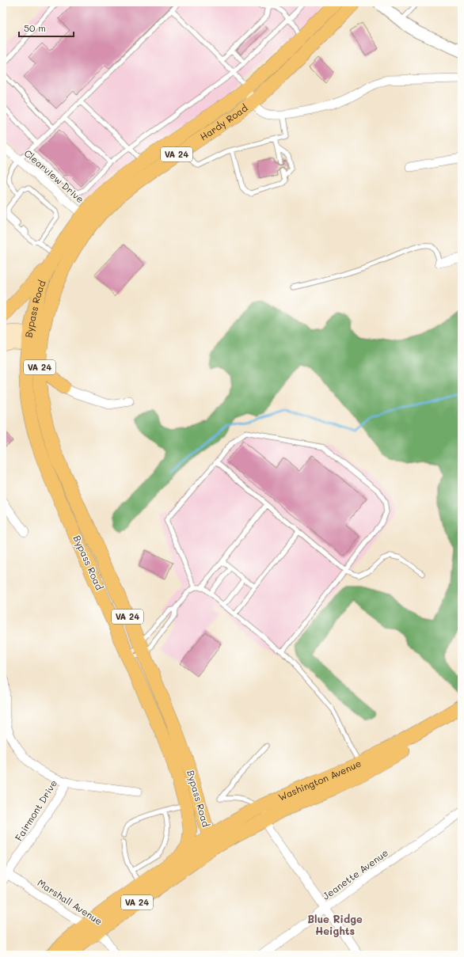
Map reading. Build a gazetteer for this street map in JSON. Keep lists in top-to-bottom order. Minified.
{"streets":{"main road":["Hardy Road","VA 24","Bypass Road","Washington Avenue"],"street":["Clearview Drive","Fairmont Drive","Jeanette Avenue","Marshall Avenue"]},"crossings":[["Hardy Road","Clearview Drive"],["Hardy Road","Bypass Road"],["VA 24","Bypass Road"],["VA 24","Washington Avenue"],["VA 24","Marshall Avenue"],["Bypass Road","Washington Avenue"],["Fairmont Drive","Marshall Avenue"]],"districts":["Blue Ridge Heights"],"scale_bar":"50 m"}
